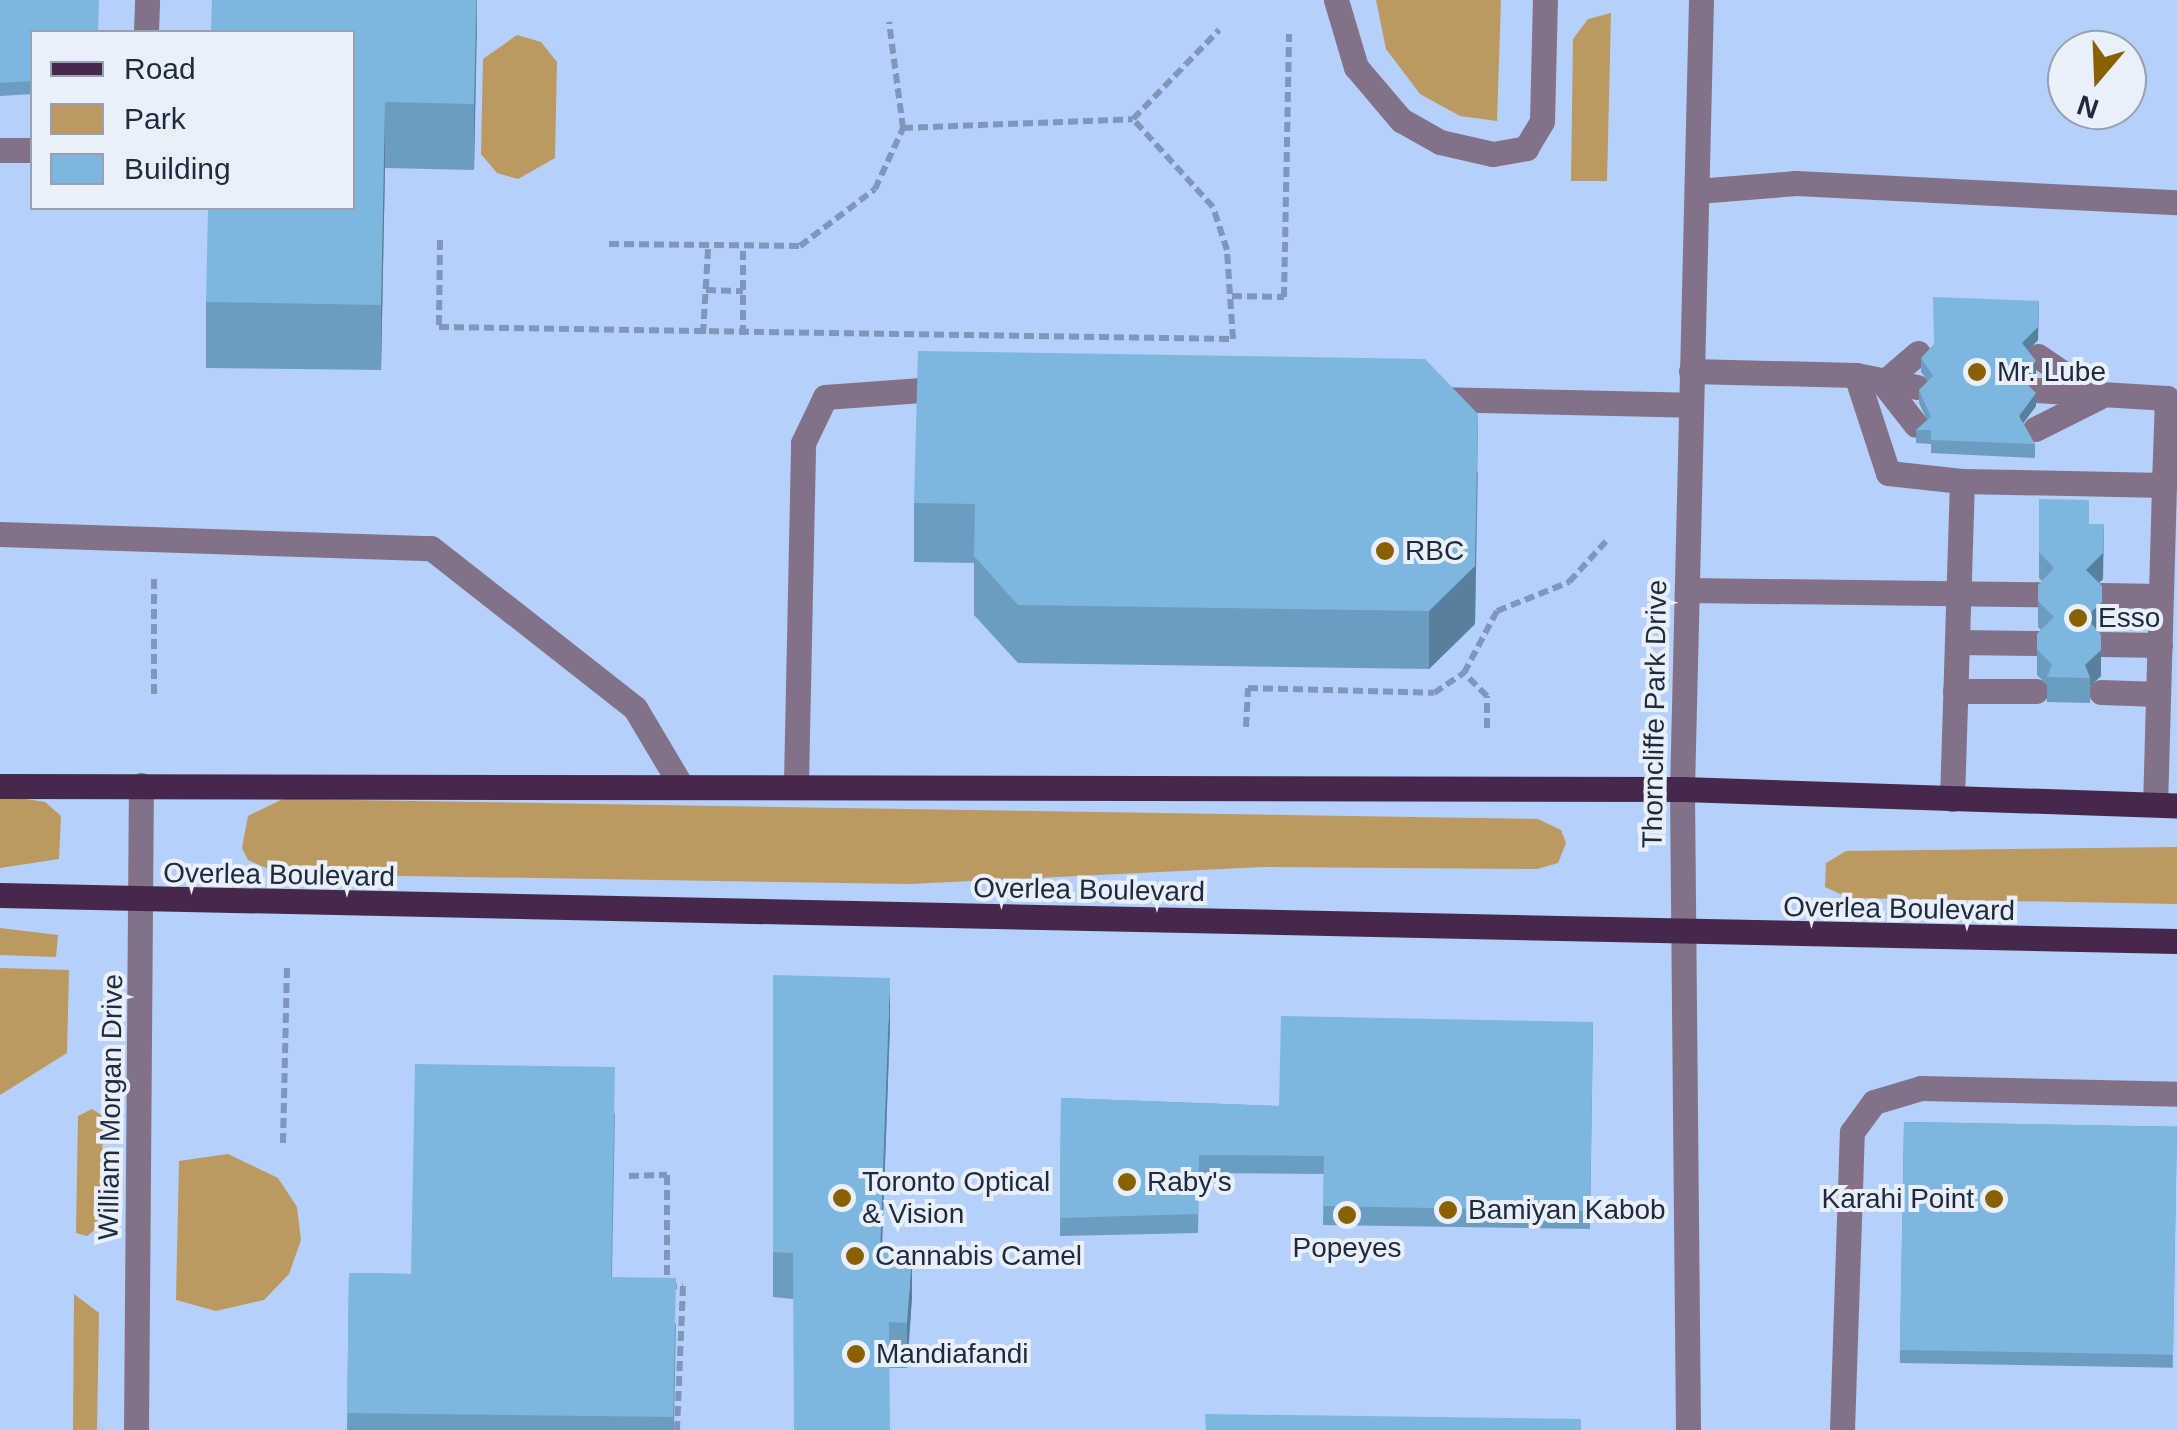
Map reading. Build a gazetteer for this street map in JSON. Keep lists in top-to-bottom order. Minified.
{"streets":{"main road":["Overlea Boulevard"],"street":["Thorncliffe Park Drive","William Morgan Drive"]},"crossings":[["Thorncliffe Park Drive","Overlea Boulevard"],["Overlea Boulevard","William Morgan Drive"]],"places":["Mr. Lube","RBC","Esso","Raby's","Toronto Optical & Vision","Karahi Point","Bamiyan Kabob","Popeyes","Cannabis Camel","Mandiafandi"],"legend":["Road","Park","Building"],"north":"bottom"}
